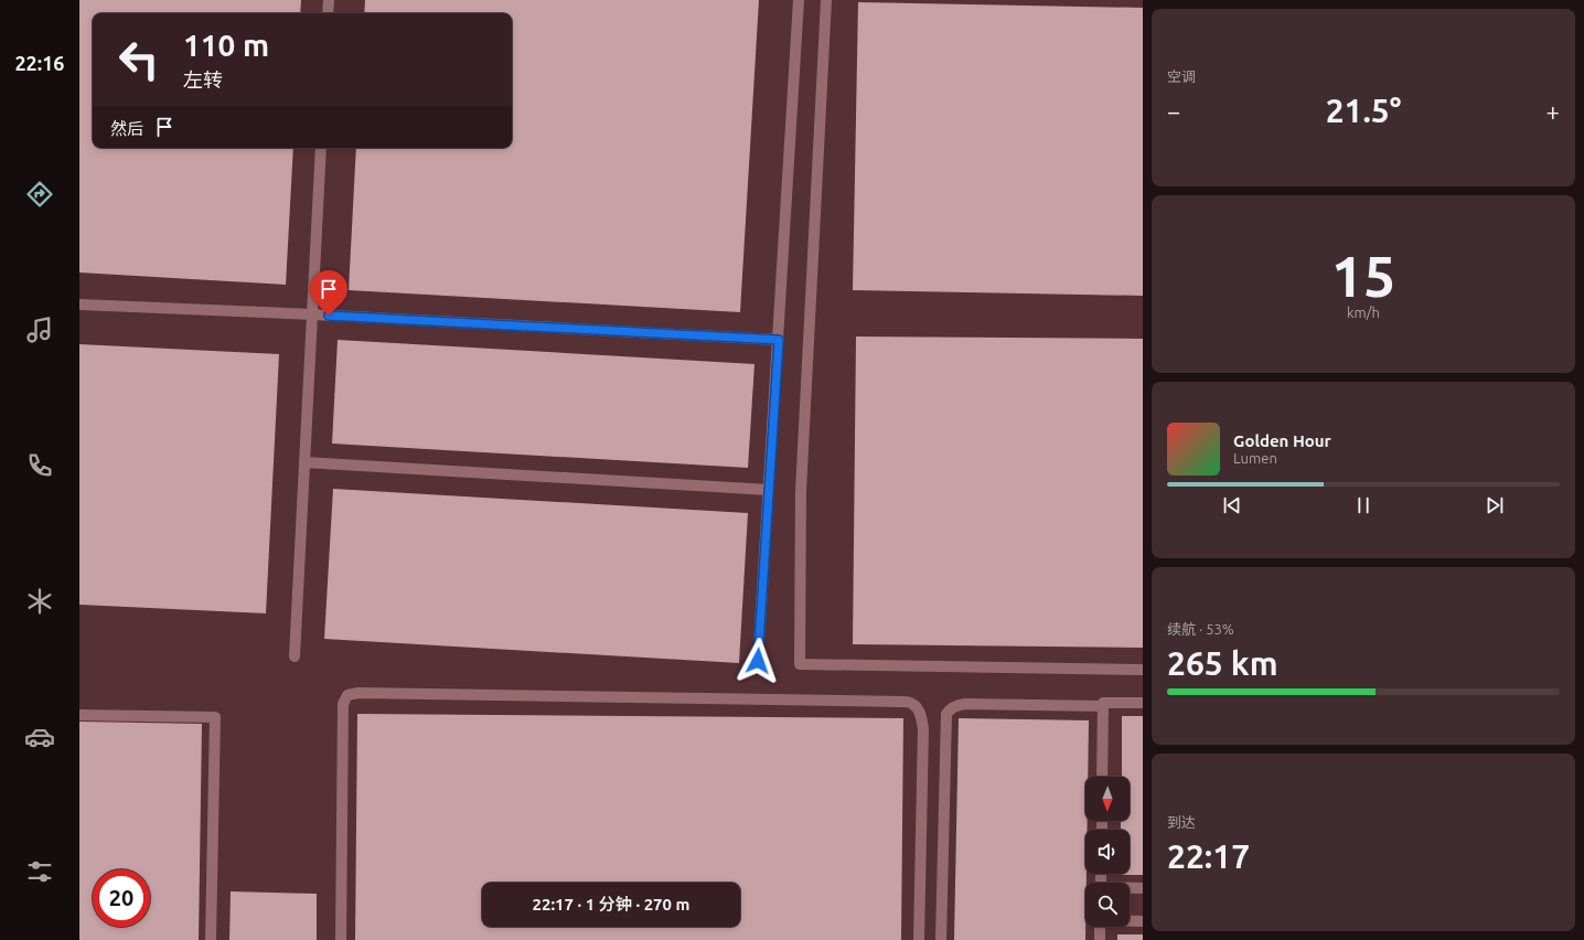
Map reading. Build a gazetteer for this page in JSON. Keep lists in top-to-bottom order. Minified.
{"north":"bottom","page":{"tabs":"22:16","tile":["空调",["15","km/h"],["续航 · 53%","265 km"],["到达","22:17"]],"turn":["110 m","左转"],"heat":["−","21.5°","+"],"then":"然后","song":["Golden Hour","Lumen"],"limit":"20","trip":"22:17 · 1 分钟 · 270 m"}}
